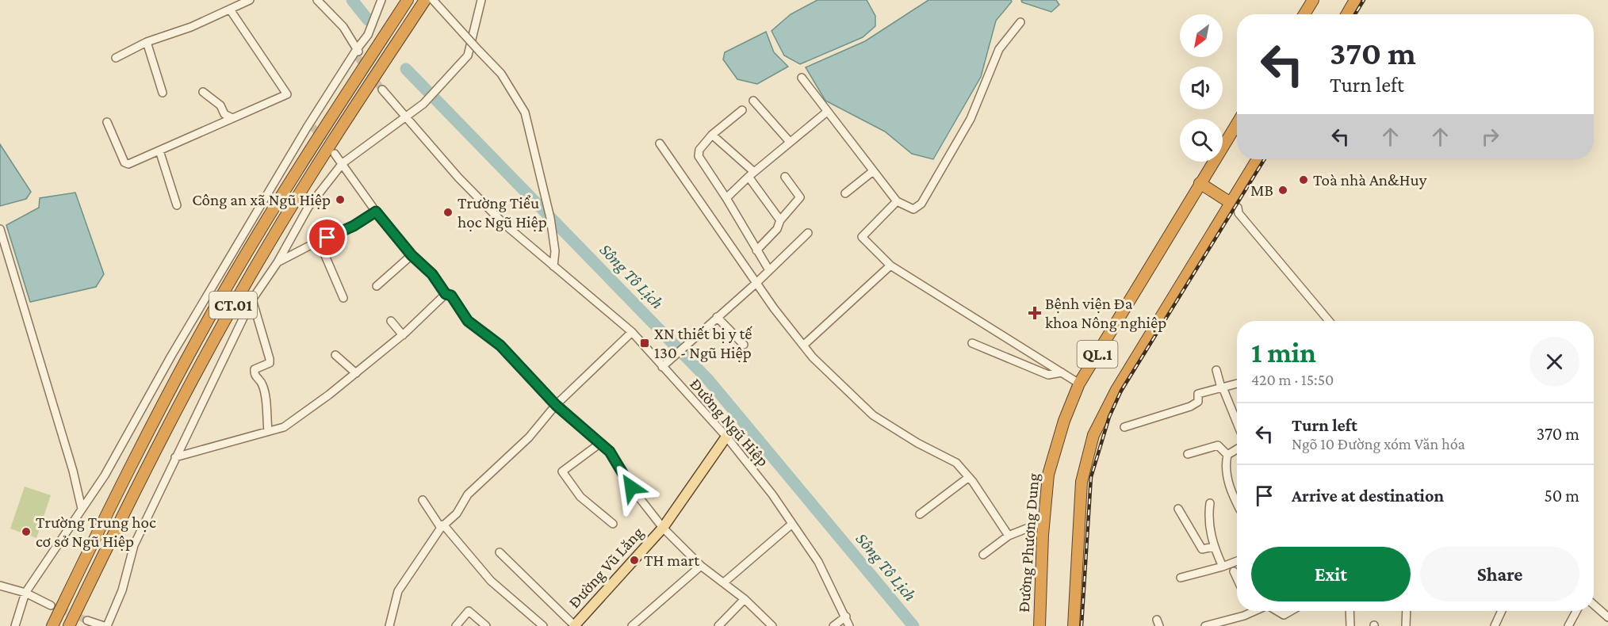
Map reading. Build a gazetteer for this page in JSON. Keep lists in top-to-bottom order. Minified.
{"streets":{"highway":["CT.01","QL.1","Đường Phương Dung"],"main road":["Đường Vũ Lăng"],"street":["Đường Ngũ Hiệp"]},"crossings":[["Đường Ngũ Hiệp","Đường Vũ Lăng"]],"water":["Sông Tô Lịch"],"places":{"other":["Toà nhà An&Huy","MB","Công an xã Ngũ Hiệp","Trường Tiểu học Ngũ Hiệp","Trường Trung học cơ sở Ngũ Hiệp","TH mart"],"health":["Bệnh viện Đa khoa Nông nghiệp"],"transit":["XN thiết bị y tế 130 - Ngũ Hiệp"]},"north":"bottom left","page":{"turn":["370 m","Turn left"],"heading":["1 min","420 m · 15:50"],"list":[{"name":"Turn left","note":"Ngõ 10 Đường xóm Văn hóa","value":"370 m"},{"name":"Arrive at destination","value":"50 m"}],"buttons":["Exit","Share"]}}
